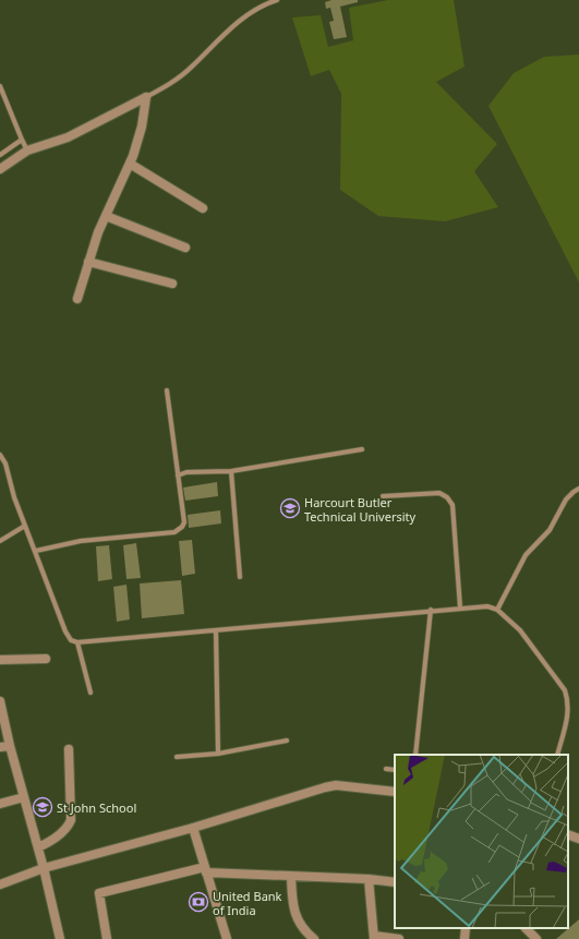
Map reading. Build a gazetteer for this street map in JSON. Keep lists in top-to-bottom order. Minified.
{"places":{"school or university":["Harcourt Butler Technical University","St John School"],"bank":["United Bank of India"]}}
